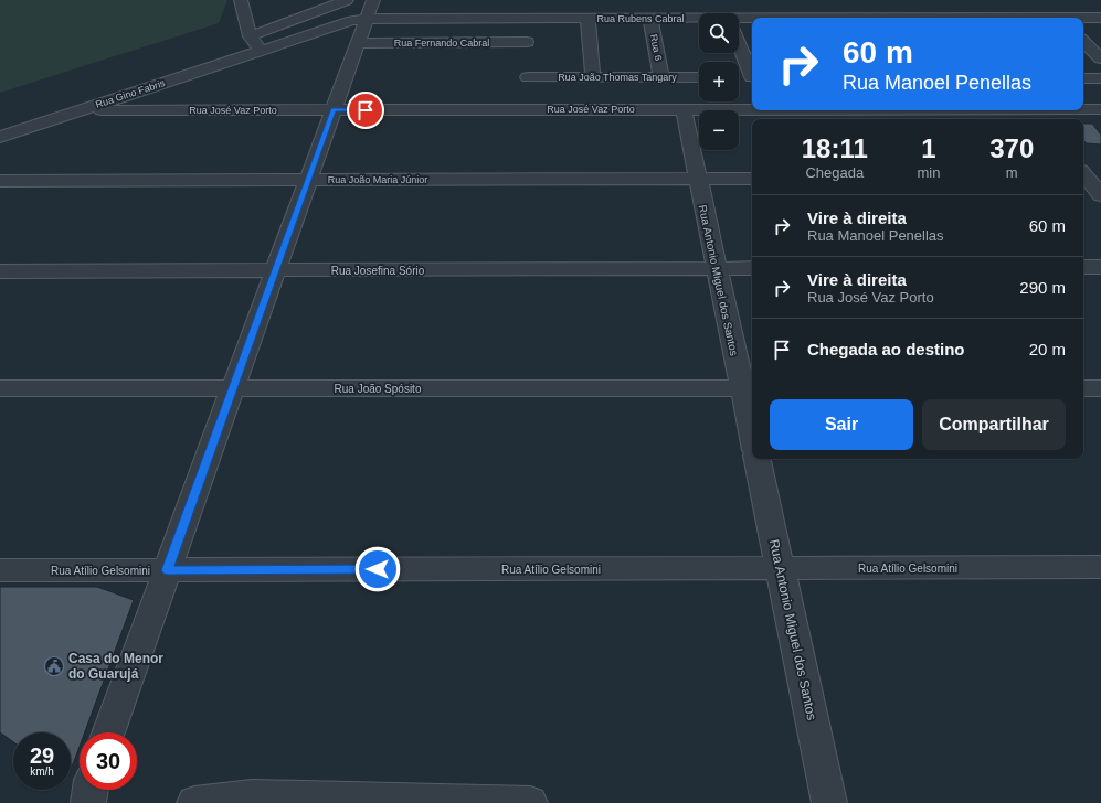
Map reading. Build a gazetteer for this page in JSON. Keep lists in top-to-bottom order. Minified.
{"streets":{"street":["Rua Rubens Cabral","Rua Fernando Cabral","Rua 6","Rua João Thomas Tangary","Rua Gino Fabris","Rua José Vaz Porto","Rua João Maria Júnior","Rua Josefina Sório","Rua Antonio Miguel dos Santos","Rua João Spósito","Rua Atílio Gelsomini"]},"crossings":[["Rua Rubens Cabral","Rua 6"],["Rua Rubens Cabral","Rua Gino Fabris"],["Rua 6","Rua João Thomas Tangary"],["Rua Gino Fabris","Rua José Vaz Porto"],["Rua José Vaz Porto","Rua Antonio Miguel dos Santos"],["Rua João Maria Júnior","Rua Antonio Miguel dos Santos"],["Rua Josefina Sório","Rua Antonio Miguel dos Santos"],["Rua Antonio Miguel dos Santos","Rua João Spósito"],["Rua Antonio Miguel dos Santos","Rua Atílio Gelsomini"]],"places":{"public building":["Casa do Menor do Guarujá"]},"page":{"map_buttons":["+","−"],"turn":["60 m","Rua Manoel Penellas"],"eta":["18:11","Chegada","1","min","370","m"],"list":[{"name":"Vire à direita","note":"Rua Manoel Penellas","value":"60 m"},{"name":"Vire à direita","note":"Rua José Vaz Porto","value":"290 m"},{"name":"Chegada ao destino","value":"20 m"}],"buttons":["Sair","Compartilhar"],"speed":"29 km/h","limit":"30"}}
